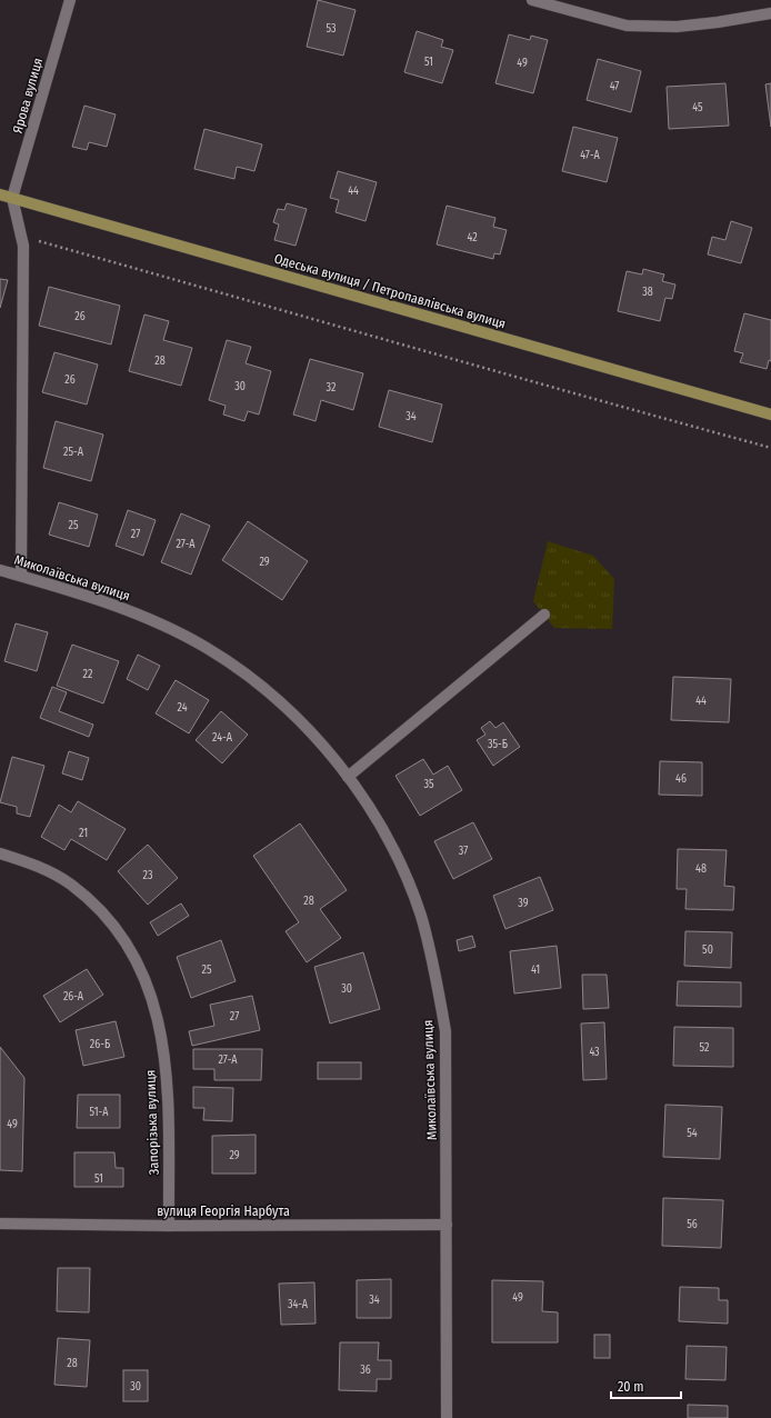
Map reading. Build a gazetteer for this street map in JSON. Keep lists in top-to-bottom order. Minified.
{"streets":{"main road":["Одеська вулиця / Петропавлівська вулиця"],"street":["Ярова вулиця","Миколаївська вулиця","Запорізька вулиця","вулиця Георгія Нарбута"]},"crossings":[["Ярова вулиця","Одеська вулиця / Петропавлівська вулиця"],["Миколаївська вулиця","вулиця Георгія Нарбута"],["Запорізька вулиця","вулиця Георгія Нарбута"]],"house_numbers":["53","51","49","47","45","47-А","44","42","38","26","28","26","30","32","34","25-А","25","27","27-А","29","22","44","24","24-А","35-Б","46","35","21","37","48","23","28","39","50","25","41","30","26-А","27","26-Б","52","43","27-А","51-А","49","54","29","51","56","49","34","34-А","28","36","30"],"scale_bar":"20 m"}
